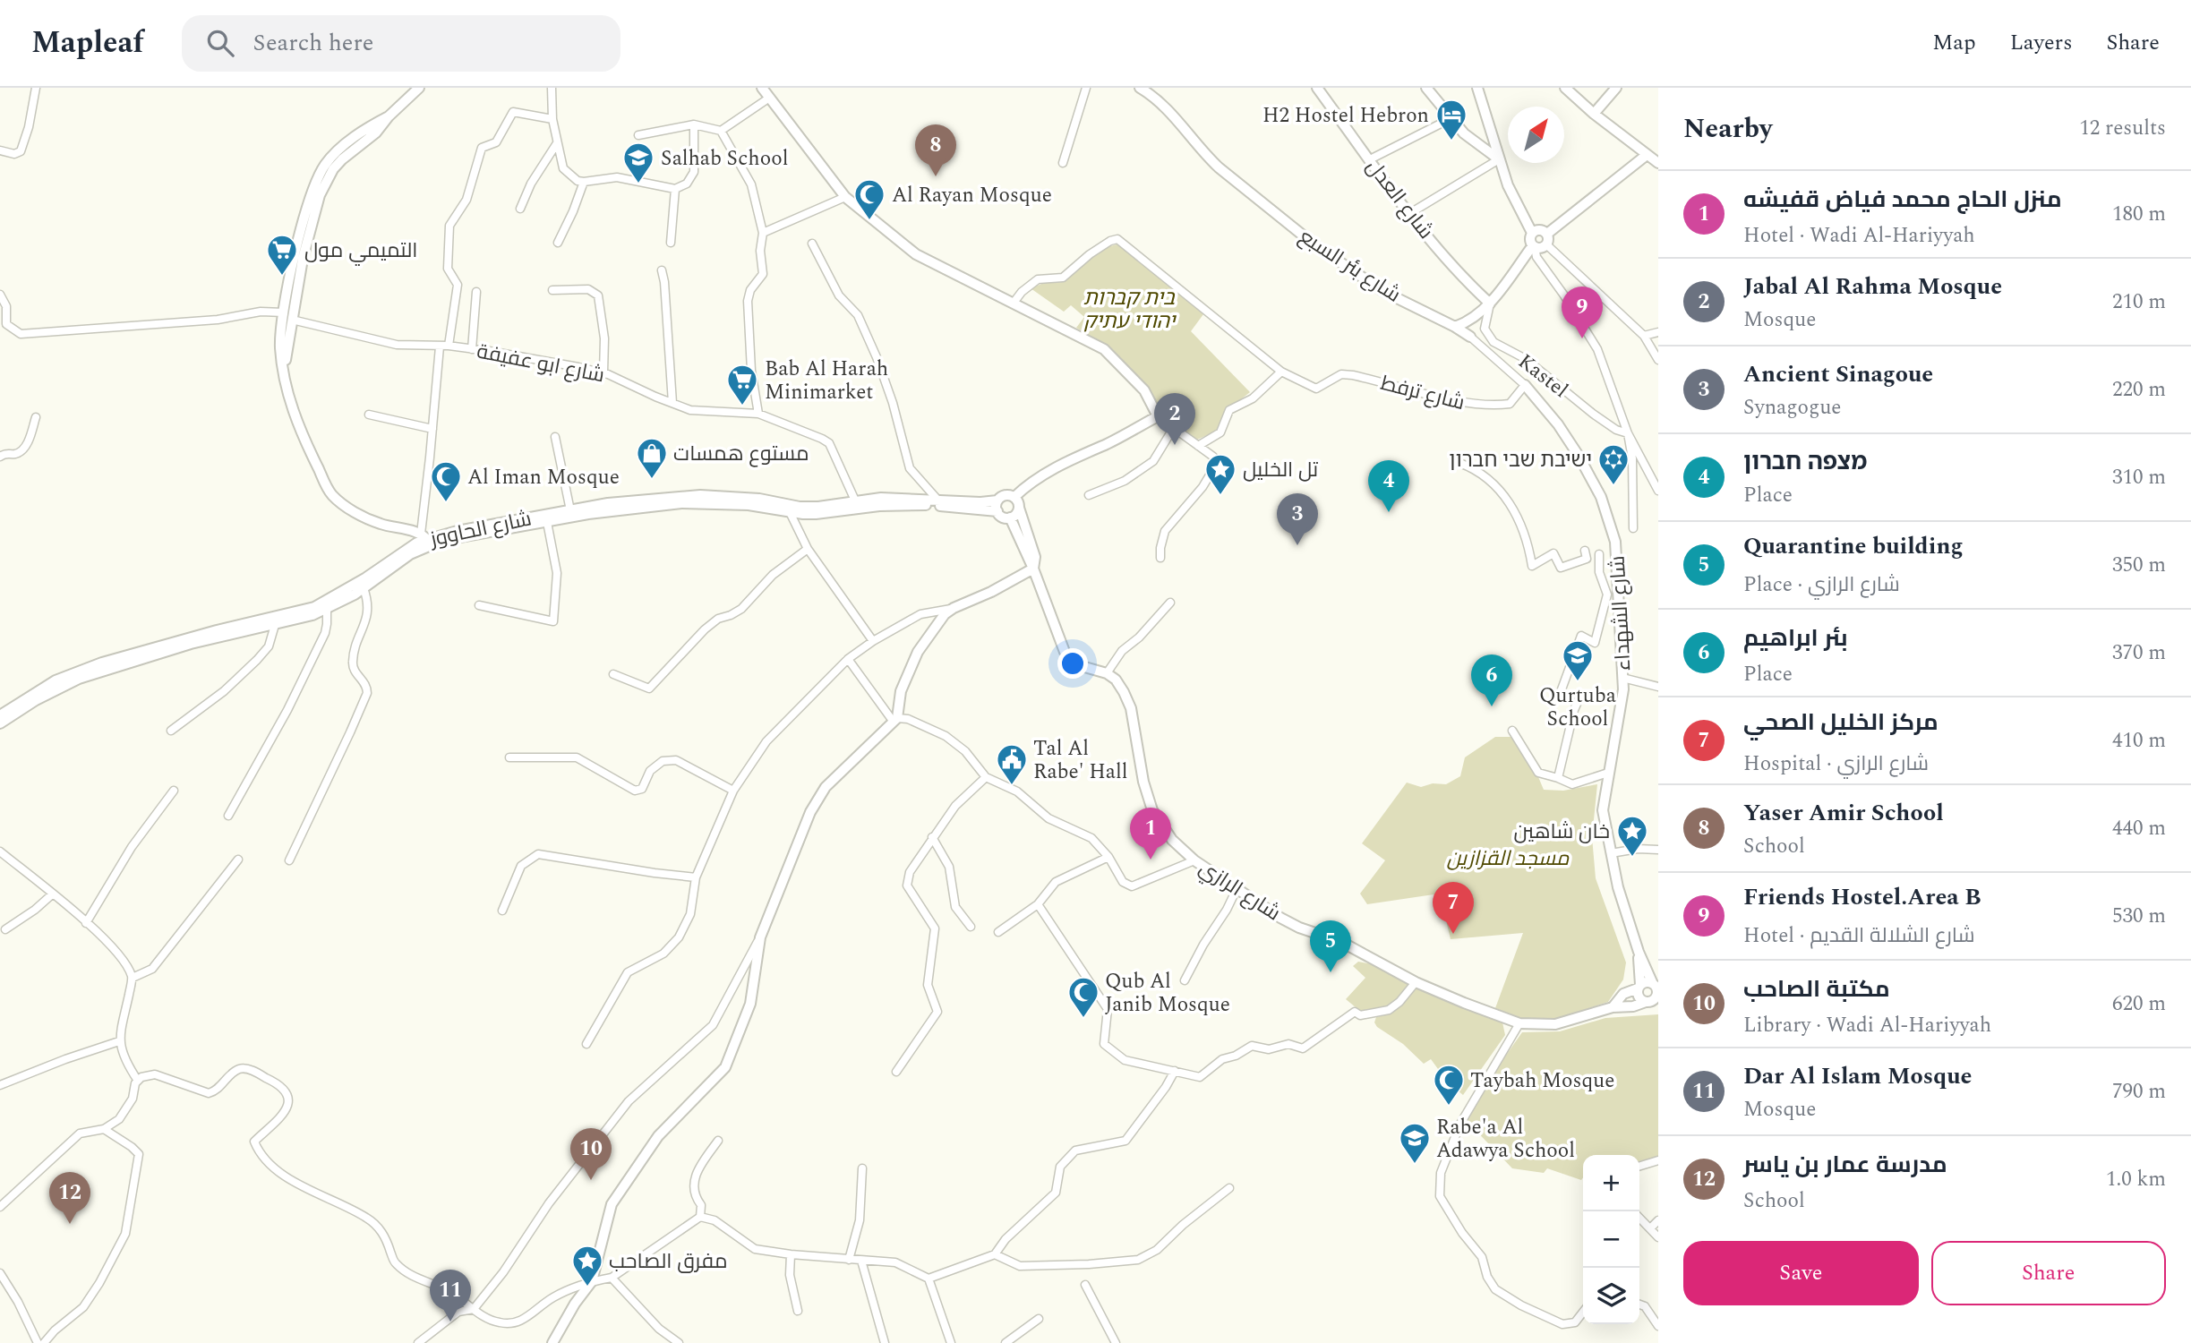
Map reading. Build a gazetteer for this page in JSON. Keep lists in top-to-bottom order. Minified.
{"streets":{"main road":["شارع العدل","شارع بئر السبع","شارع الحاووز","شارع الشهداء","شارع الرازي"],"street":["شارع ابو عفيفة","Kastel","شارع ترفط"]},"crossings":[["شارع العدل","Kastel"],["شارع بئر السبع","شارع الشهداء"],["شارع ابو عفيفة","شارع الحاووز"],["شارع ترفط","شارع الشهداء"]],"parks":["בית קברות יהודי עתיק","مسجد القزازين"],"places":{"hotel":["H2 Hostel Hebron"],"school or university":["Salhab School","Qurtuba School","Rabe'a Al Adawya School"],"mosque":["Al Rayan Mosque","Al Iman Mosque","Qub Al Janib Mosque","Taybah Mosque"],"supermarket":["التميمي مول","Bab Al Harah Minimarket"],"shop":["مستوع همسات"],"synagogue":["ישיבת שבי חברון"],"place":["تل الخليل","خان شاهين","مفرق الصاحب"],"public building":["Tal Al Rabe' Hall"]},"north":"top right","page":{"header":"Mapleaf","search":"Search here","nav":["Map","Layers","Share"],"heading":["Nearby","12 results"],"pins":["8","9","2","4","3","6","1","7","5","10","12","11"],"list":[{"mark":"1","name":"منزل الحاج محمد فياض قفيشه","note":"Hotel · Wadi Al-Hariyyah","value":"180 m"},{"mark":"2","name":"Jabal Al Rahma Mosque","note":"Mosque","value":"210 m"},{"mark":"3","name":"Ancient Sinagoue","note":"Synagogue","value":"220 m"},{"mark":"4","name":"מצפה חברון","note":"Place","value":"310 m"},{"mark":"5","name":"Quarantine building","note":"Place · شارع الرازي","value":"350 m"},{"mark":"6","name":"بئر ابراهيم","note":"Place","value":"370 m"},{"mark":"7","name":"مركز الخليل الصحي","note":"Hospital · شارع الرازي","value":"410 m"},{"mark":"8","name":"Yaser Amir School","note":"School","value":"440 m"},{"mark":"9","name":"Friends Hostel.Area B","note":"Hotel · شارع الشلالة القديم","value":"530 m"},{"mark":"10","name":"مكتبة الصاحب","note":"Library · Wadi Al-Hariyyah","value":"620 m"},{"mark":"11","name":"Dar Al Islam Mosque","note":"Mosque","value":"790 m"},{"mark":"12","name":"مدرسة عمار بن ياسر","note":"School","value":"1.0 km"}],"map_buttons":["+","−"],"buttons":["Save","Share"]}}
